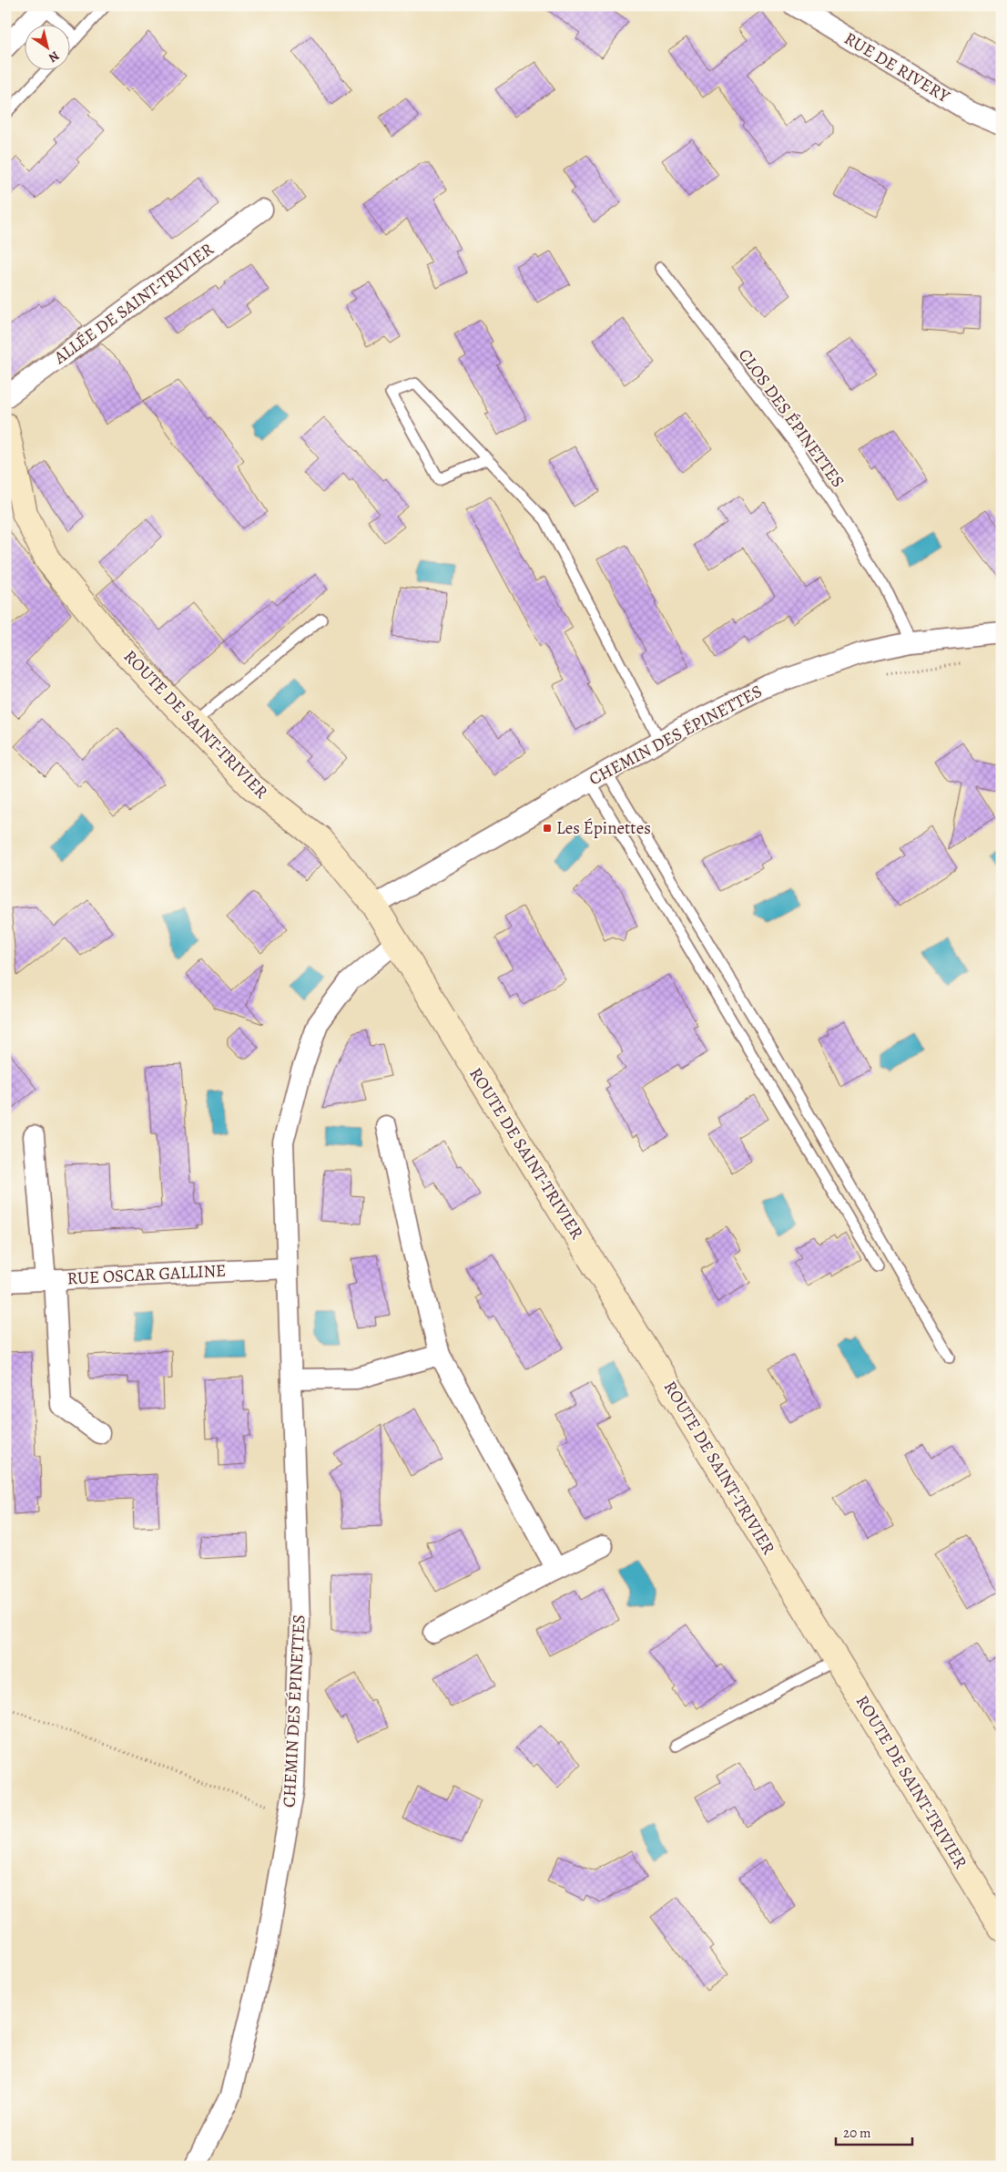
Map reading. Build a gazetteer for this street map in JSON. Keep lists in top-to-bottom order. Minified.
{"streets":{"main road":["ROUTE DE SAINT-TRIVIER"],"street":["RUE DE RIVERY","ALLÉE DE SAINT-TRIVIER","CHEMIN DES ÉPINETTES","RUE OSCAR GALLINE"],"lane":["CLOS DES ÉPINETTES"]},"crossings":[["CLOS DES ÉPINETTES","CHEMIN DES ÉPINETTES"],["ROUTE DE SAINT-TRIVIER","CHEMIN DES ÉPINETTES"],["CHEMIN DES ÉPINETTES","RUE OSCAR GALLINE"]],"places":{"transit":["Les Épinettes"]},"scale_bar":"20 m","north":"bottom right"}
